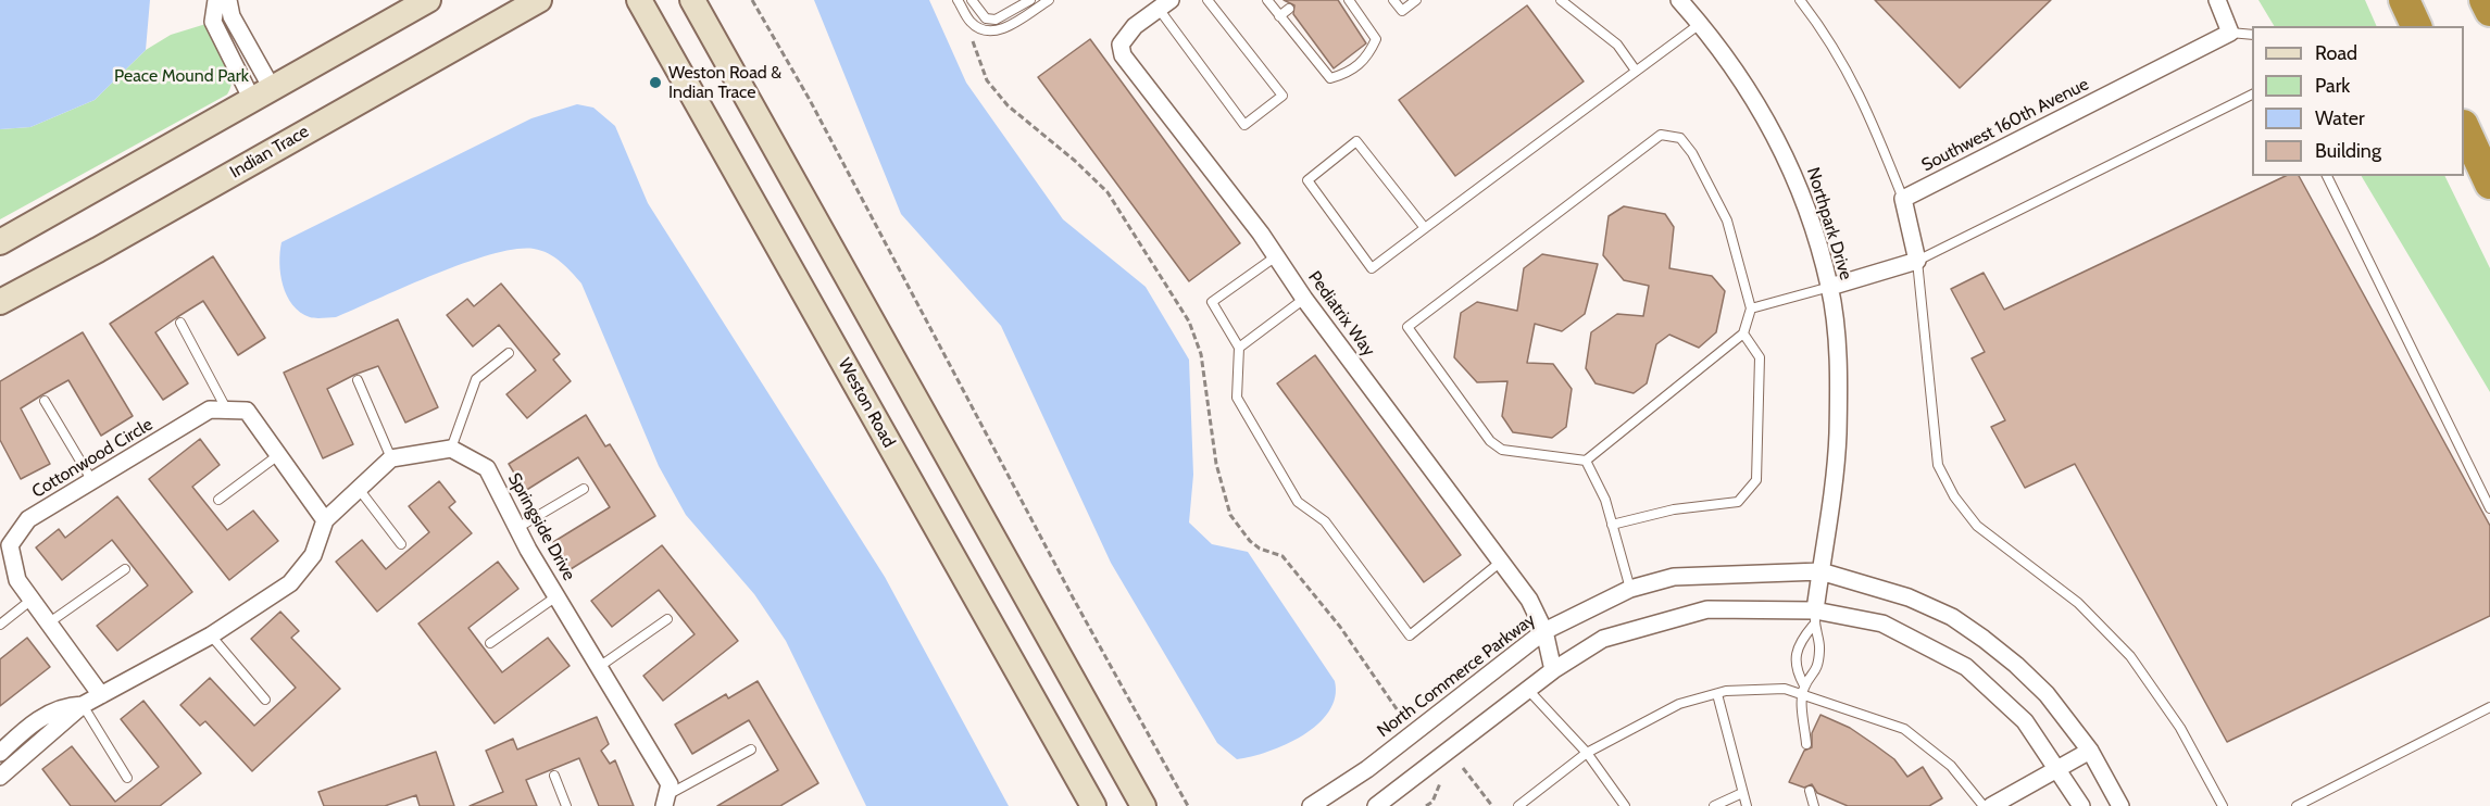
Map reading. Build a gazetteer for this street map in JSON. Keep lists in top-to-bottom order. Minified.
{"streets":{"main road":["Indian Trace","Weston Road"],"street":["Southwest 160th Avenue","Northpark Drive","Pediatrix Way","Cottonwood Circle","Springside Drive","North Commerce Parkway"]},"crossings":[["Northpark Drive","North Commerce Parkway"],["Pediatrix Way","North Commerce Parkway"]],"parks":["Peace Mound Park"],"places":["Weston Road & Indian Trace"],"legend":["Road","Park","Water","Building"]}
